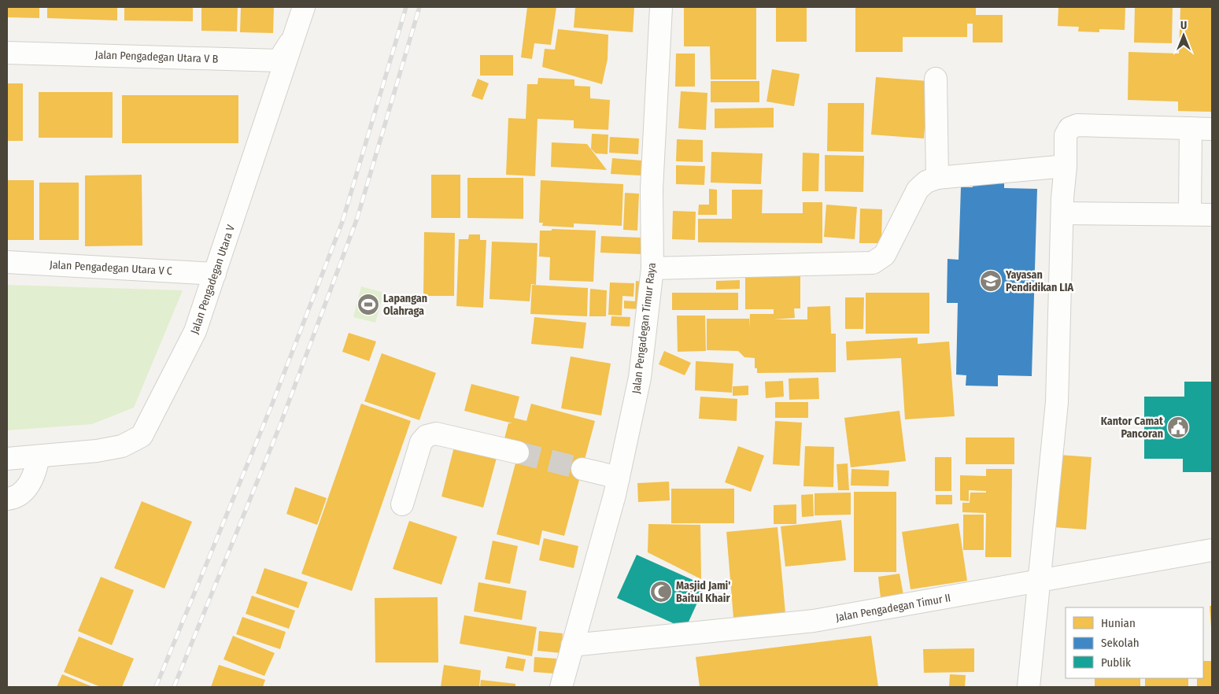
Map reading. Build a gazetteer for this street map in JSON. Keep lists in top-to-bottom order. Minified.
{"streets":{"street":["Jalan Pengadegan Utara V B","Jalan Pengadegan Utara V C","Jalan Pengadegan Utara V","Jalan Pengadegan Timur Raya","Jalan Pengadegan Timur II"]},"crossings":[["Jalan Pengadegan Utara V B","Jalan Pengadegan Utara V"],["Jalan Pengadegan Utara V C","Jalan Pengadegan Utara V"],["Jalan Pengadegan Timur Raya","Jalan Pengadegan Timur II"]],"places":{"school or university":["Yayasan Pendidikan LIA"],"sports":["Lapangan Olahraga"],"public building":["Kantor Camat Pancoran"],"mosque":["Masjid Jami' Baitul Khair"]},"legend":["Hunian","Sekolah","Publik"],"north":"top"}
